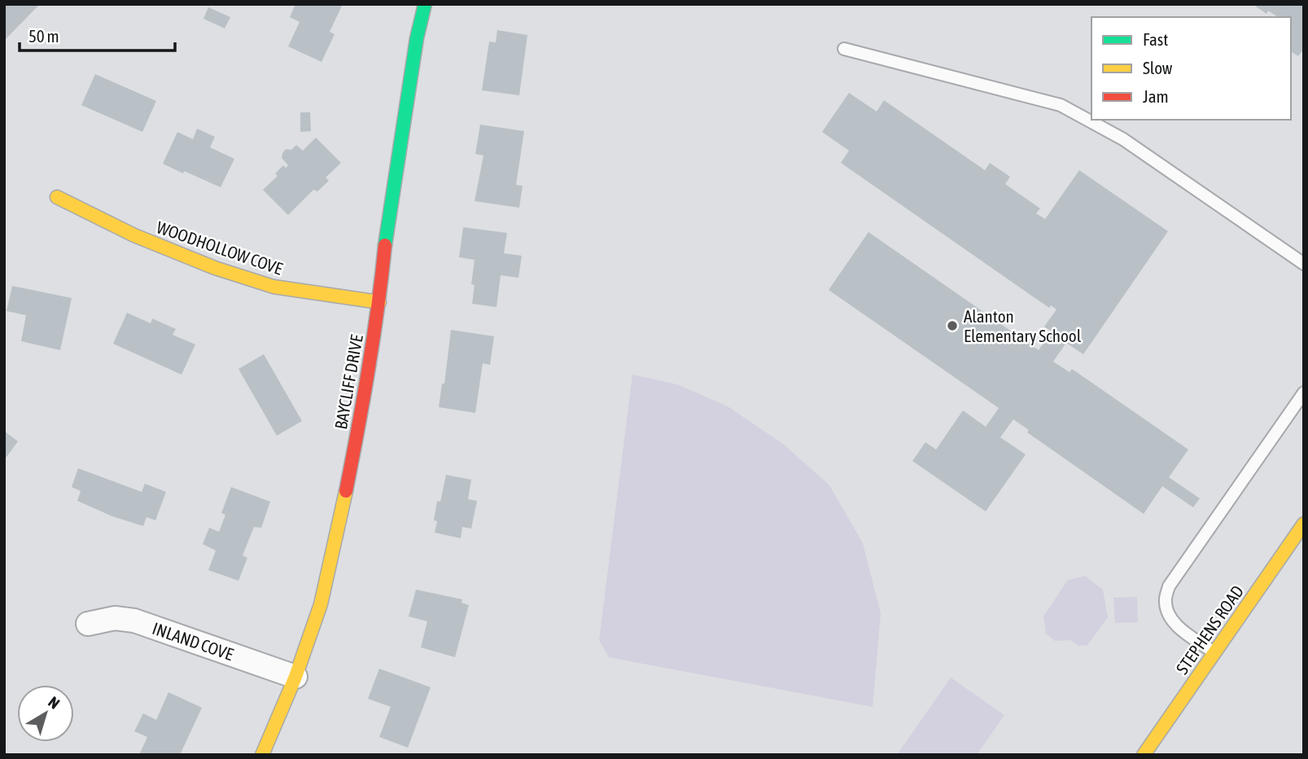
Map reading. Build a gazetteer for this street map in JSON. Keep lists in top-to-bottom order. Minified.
{"streets":{"street":["WOODHOLLOW COVE","BAYCLIFF DRIVE","STEPHENS ROAD","INLAND COVE"]},"crossings":[["WOODHOLLOW COVE","BAYCLIFF DRIVE"],["BAYCLIFF DRIVE","INLAND COVE"]],"places":["Alanton Elementary School"],"legend":["Fast","Slow","Jam"],"scale_bar":"50 m","north":"top right"}
